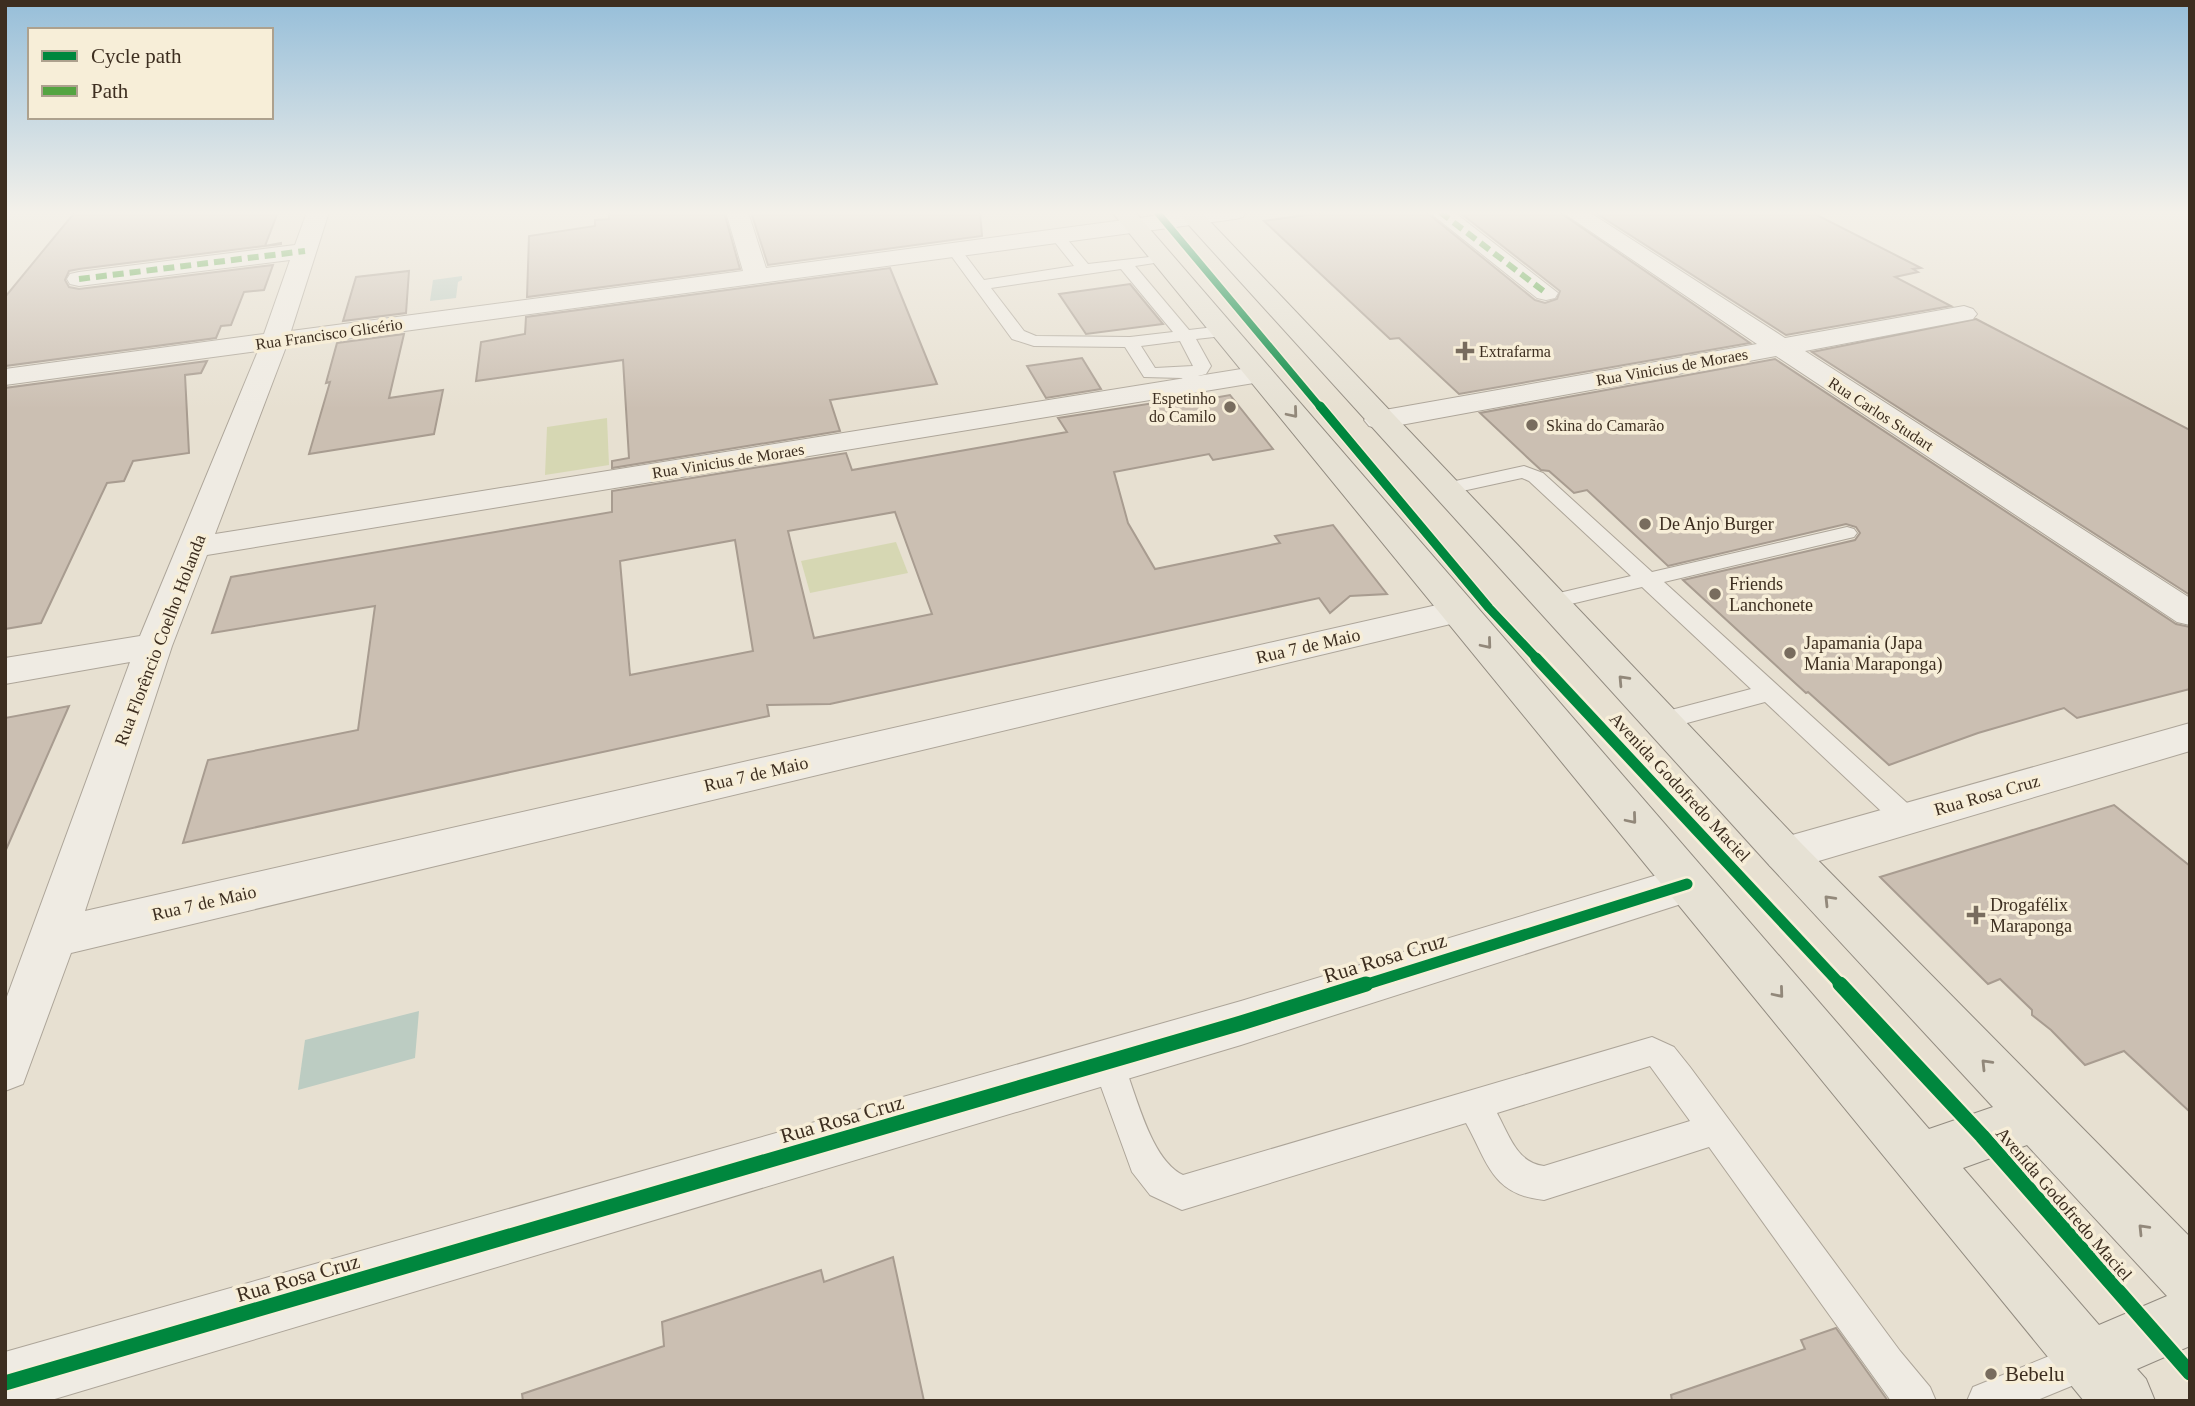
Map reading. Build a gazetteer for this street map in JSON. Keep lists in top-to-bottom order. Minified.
{"streets":{"main road":["Avenida Godofredo Maciel"],"street":["Rua Francisco Glicério","Rua Vinicius de Moraes","Rua Carlos Studart","Rua Florêncio Coelho Holanda","Rua 7 de Maio","Rua Rosa Cruz"]},"crossings":[["Rua Francisco Glicério","Rua Florêncio Coelho Holanda"],["Rua Vinicius de Moraes","Rua Carlos Studart"],["Rua Vinicius de Moraes","Rua Florêncio Coelho Holanda"],["Rua Vinicius de Moraes","Avenida Godofredo Maciel"],["Rua Florêncio Coelho Holanda","Rua 7 de Maio"],["Avenida Godofredo Maciel","Rua Rosa Cruz"]],"places":{"health":["Extrafarma","Drogafélix Maraponga"],"other":["Espetinho do Camilo","Skina do Camarão","De Anjo Burger","Friends Lanchonete","Japamania (Japa Mania Maraponga)","Bebelu"]},"legend":["Cycle path","Path"]}
